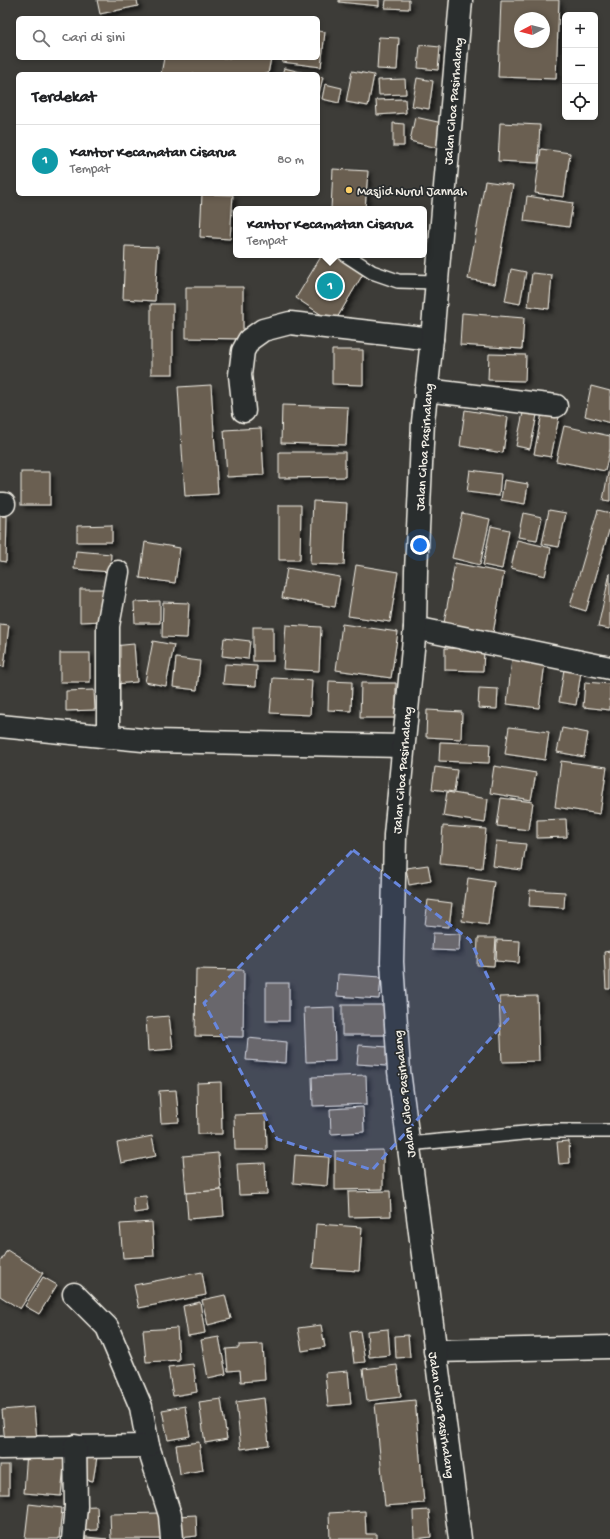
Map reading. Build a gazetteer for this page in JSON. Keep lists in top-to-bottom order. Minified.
{"streets":{"street":["Jalan Ciloa Pasirhalang"]},"places":["Masjid Nurul Jannah"],"north":"left","page":{"map_buttons":["+","−"],"search":"Cari di sini","heading":"Terdekat","list":[{"mark":"1","name":"Kantor Kecamatan Cisarua","note":"Tempat","value":"80 m"}],"popup":["Kantor Kecamatan Cisarua","Tempat"],"pins":"1"}}
